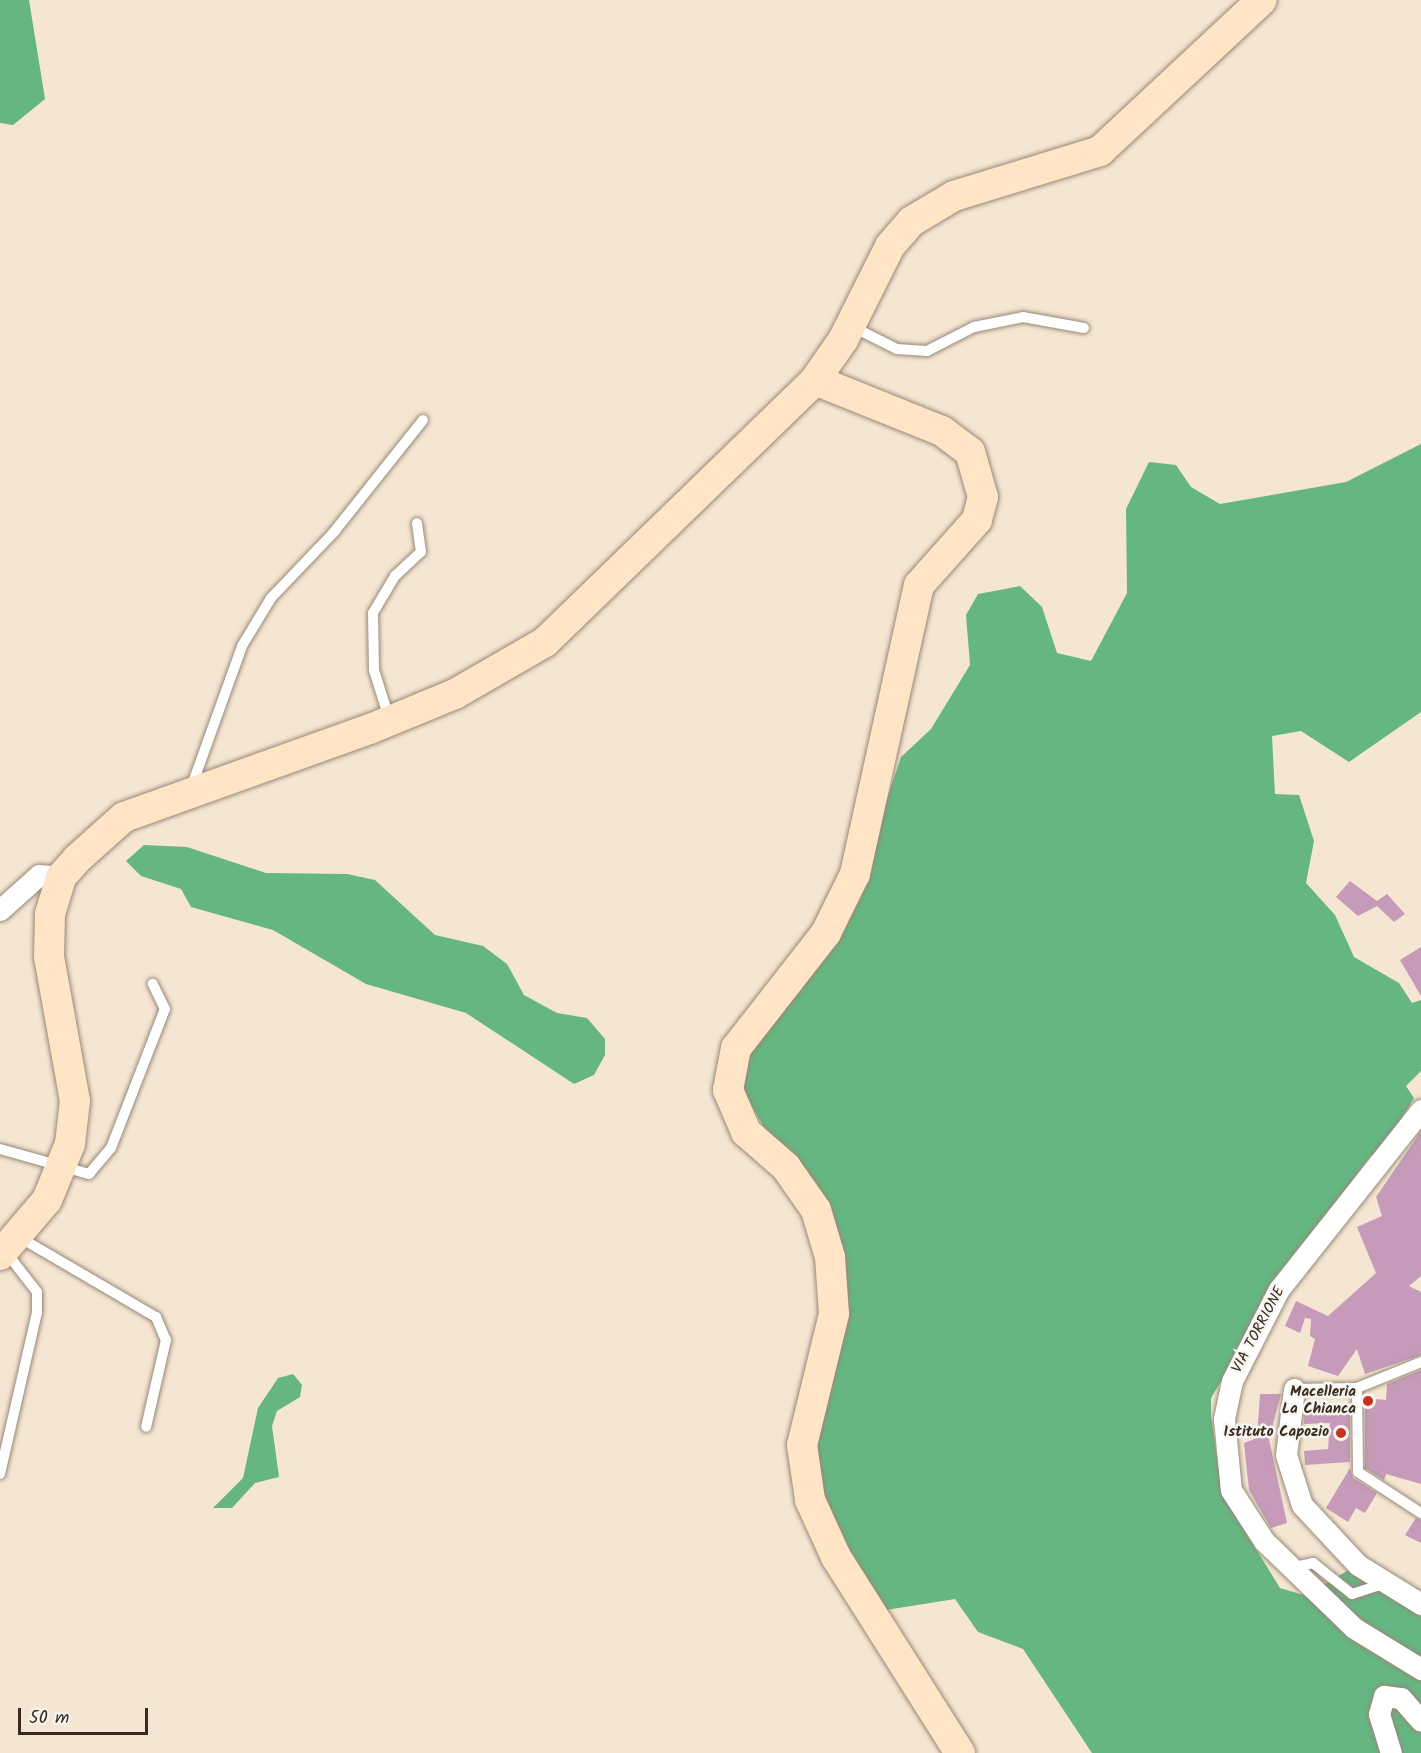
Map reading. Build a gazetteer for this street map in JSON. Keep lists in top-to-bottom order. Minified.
{"streets":{"street":["VIA TORRIONE"]},"places":["Macelleria La Chianca","Istituto Capozio"],"scale_bar":"50 m"}
